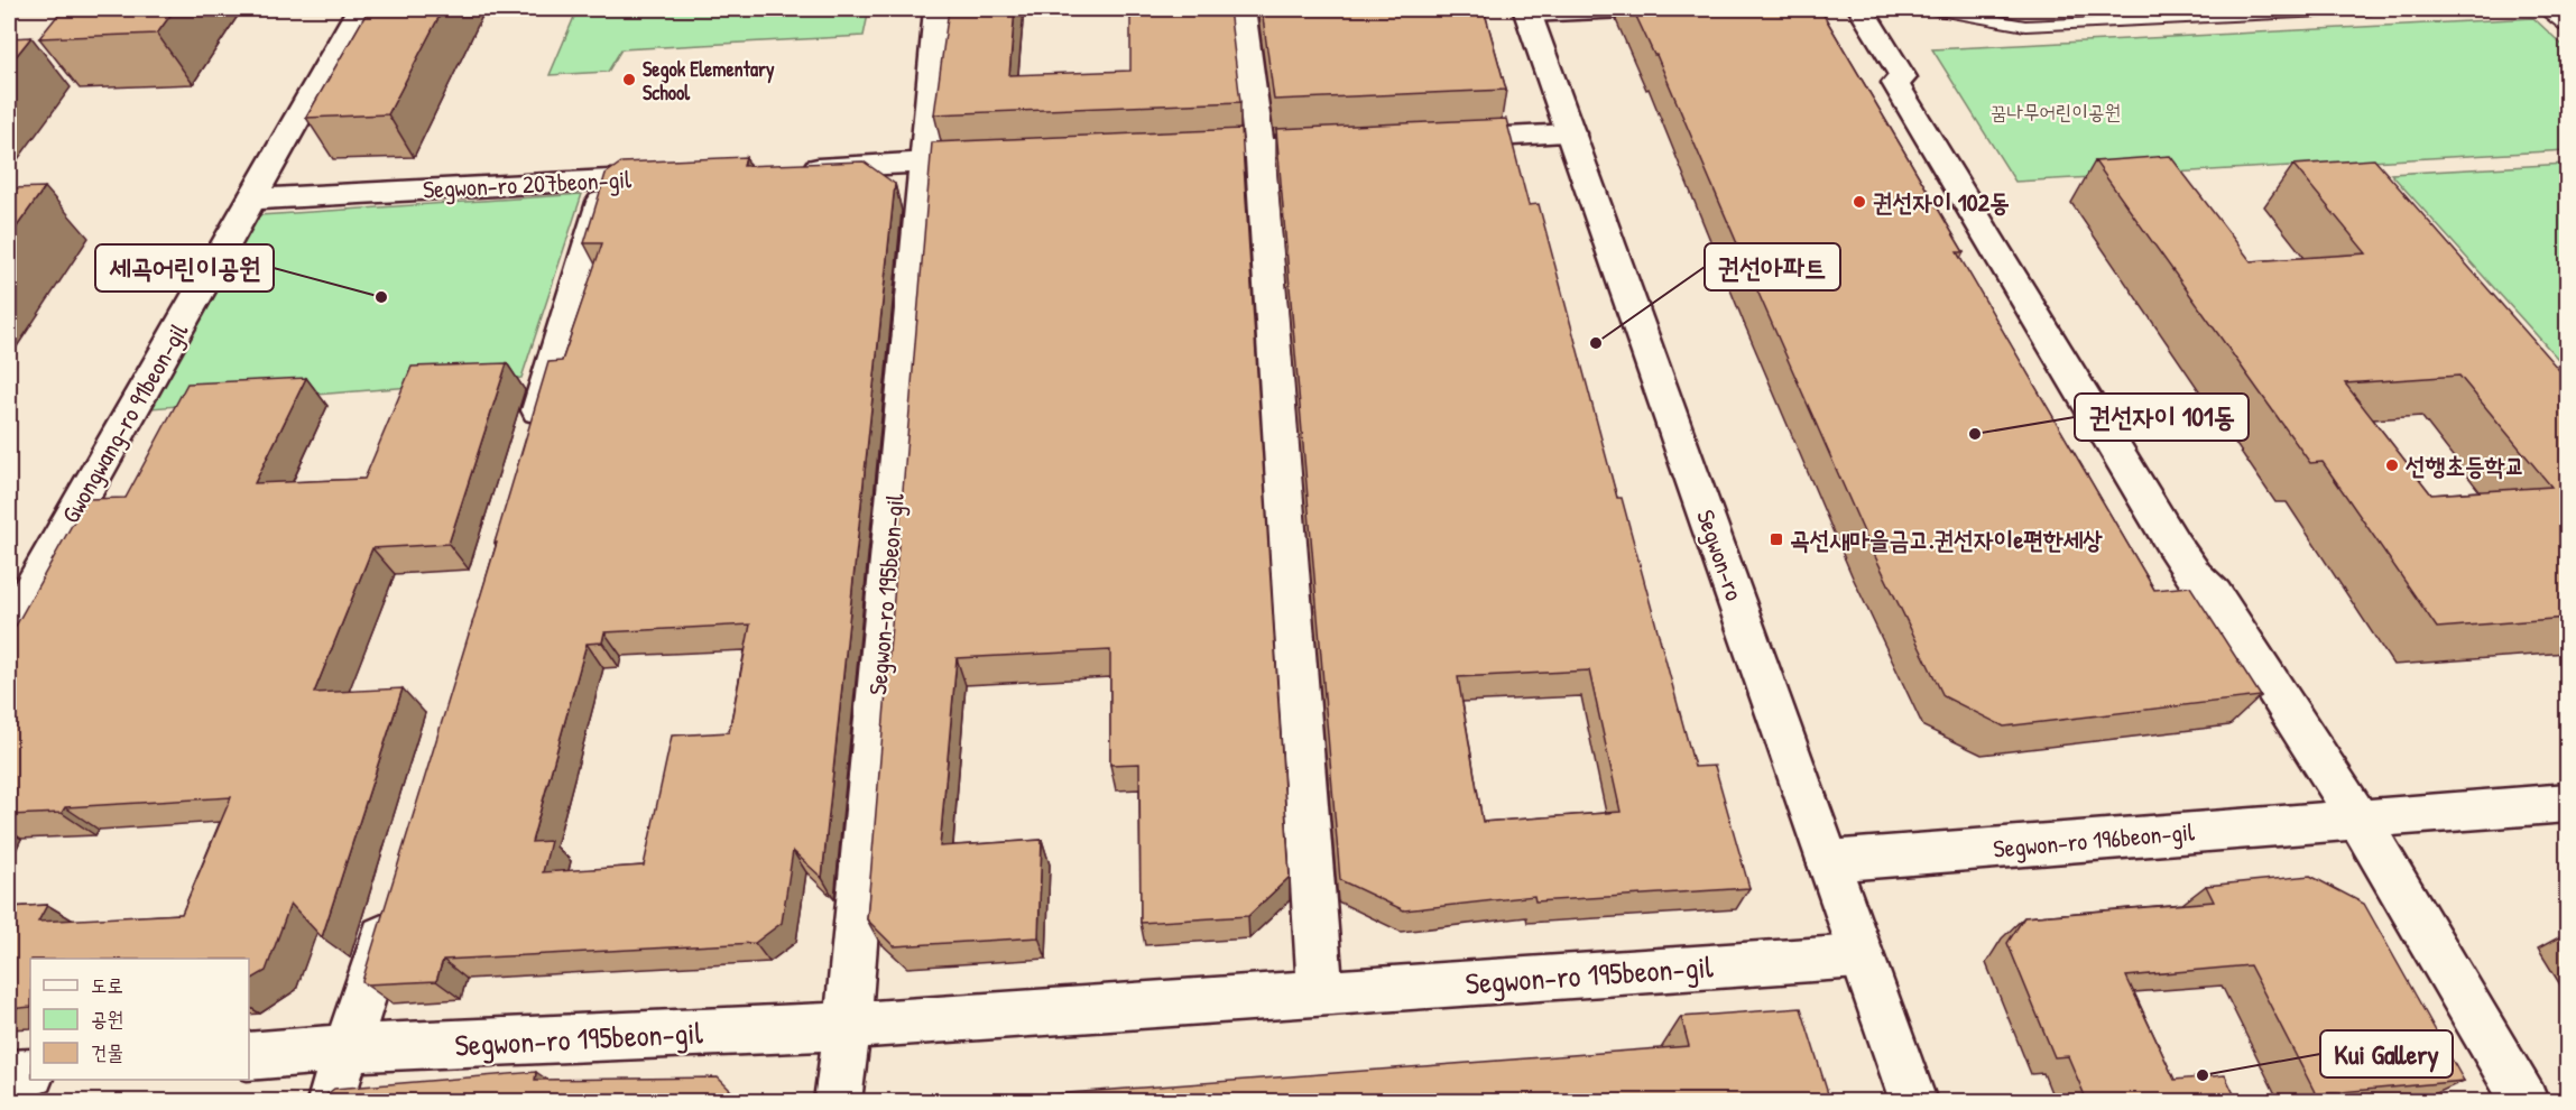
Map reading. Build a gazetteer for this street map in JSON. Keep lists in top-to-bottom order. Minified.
{"streets":{"street":["Segwon-ro 207beon-gil","Gwongwang-ro 91beon-gil","Segwon-ro","Segwon-ro 195beon-gil","Segwon-ro 196beon-gil"]},"crossings":[["Segwon-ro 207beon-gil","Gwongwang-ro 91beon-gil"],["Segwon-ro","Segwon-ro 195beon-gil"],["Segwon-ro","Segwon-ro 196beon-gil"]],"parks":["꿈나무어린이공원"],"places":{"other":["Segok Elementary School","권선자이 102동","세곡어린이공원","권선아파트","권선자이 101동","선행초등학교","Kui Gallery"],"transit":["곡선새마을금고.권선자이e편한세상"]},"legend":["도로","공원","건물"]}
